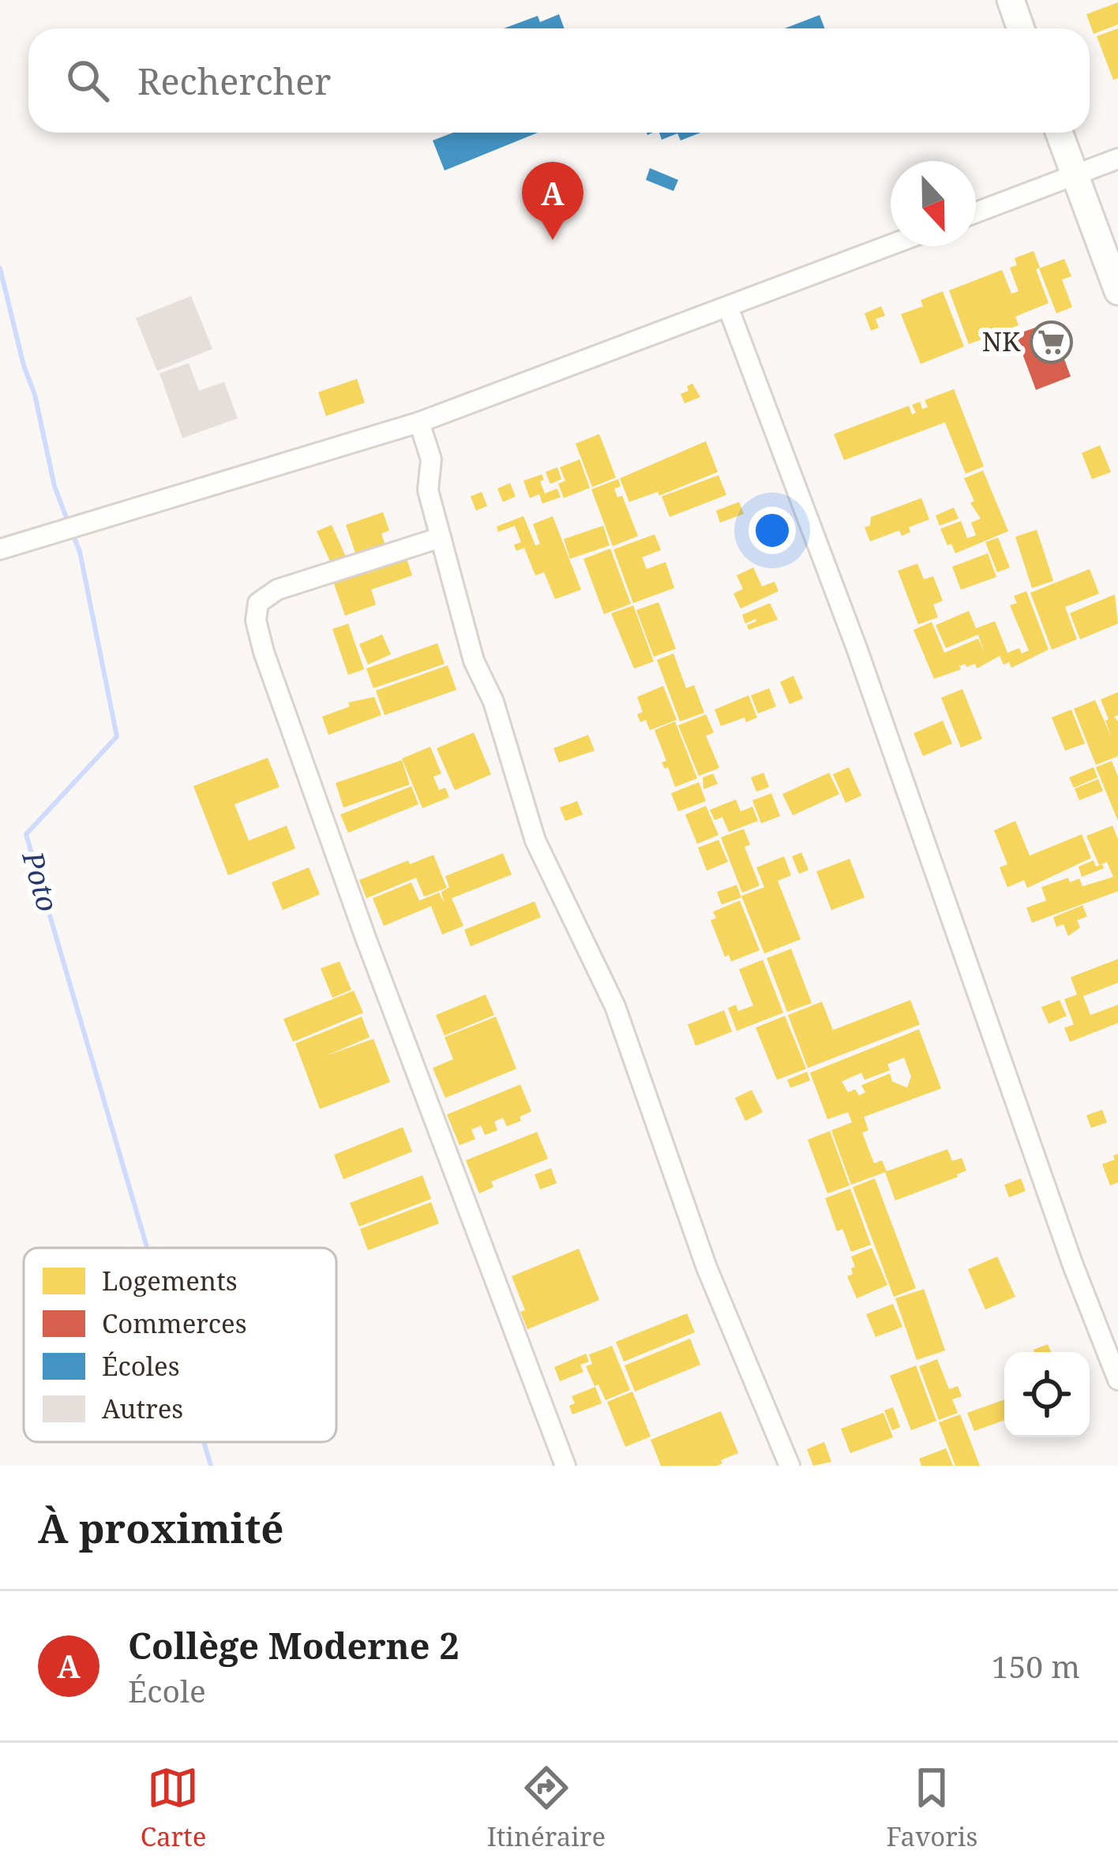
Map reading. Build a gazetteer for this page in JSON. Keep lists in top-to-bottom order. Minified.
{"water":["Poto"],"places":{"supermarket":["NK"]},"legend":["Logements","Commerces","Écoles","Autres"],"north":"bottom","page":{"search":"Rechercher","pins":"A","heading":"À proximité","list":[{"mark":"A","name":"Collège Moderne 2","note":"École","value":"150 m"}],"nav":["Carte","Itinéraire","Favoris"]}}
